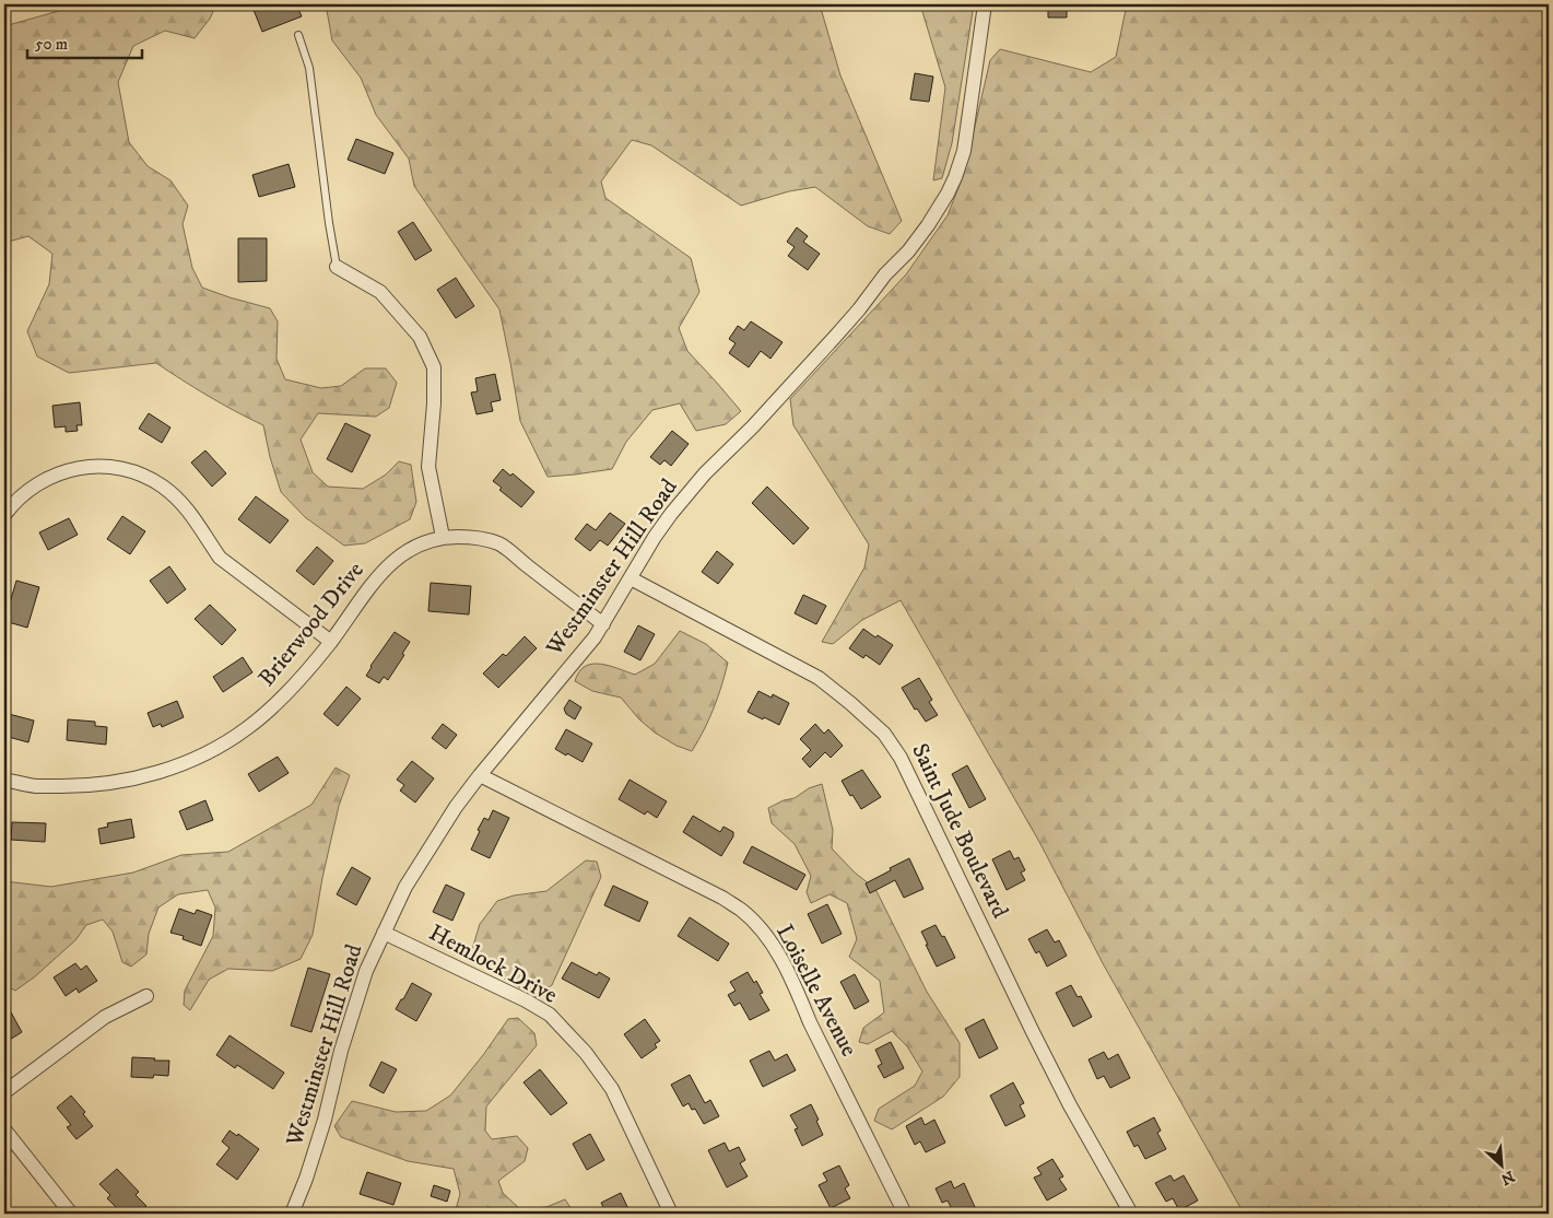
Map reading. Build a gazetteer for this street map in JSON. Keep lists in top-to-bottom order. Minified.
{"streets":{"street":["Westminster Hill Road","Brierwood Drive","Saint Jude Boulevard","Hemlock Drive","Loiselle Avenue"]},"crossings":[["Westminster Hill Road","Brierwood Drive"],["Westminster Hill Road","Saint Jude Boulevard"],["Westminster Hill Road","Hemlock Drive"],["Westminster Hill Road","Loiselle Avenue"]],"scale_bar":"50 m","north":"bottom right"}
